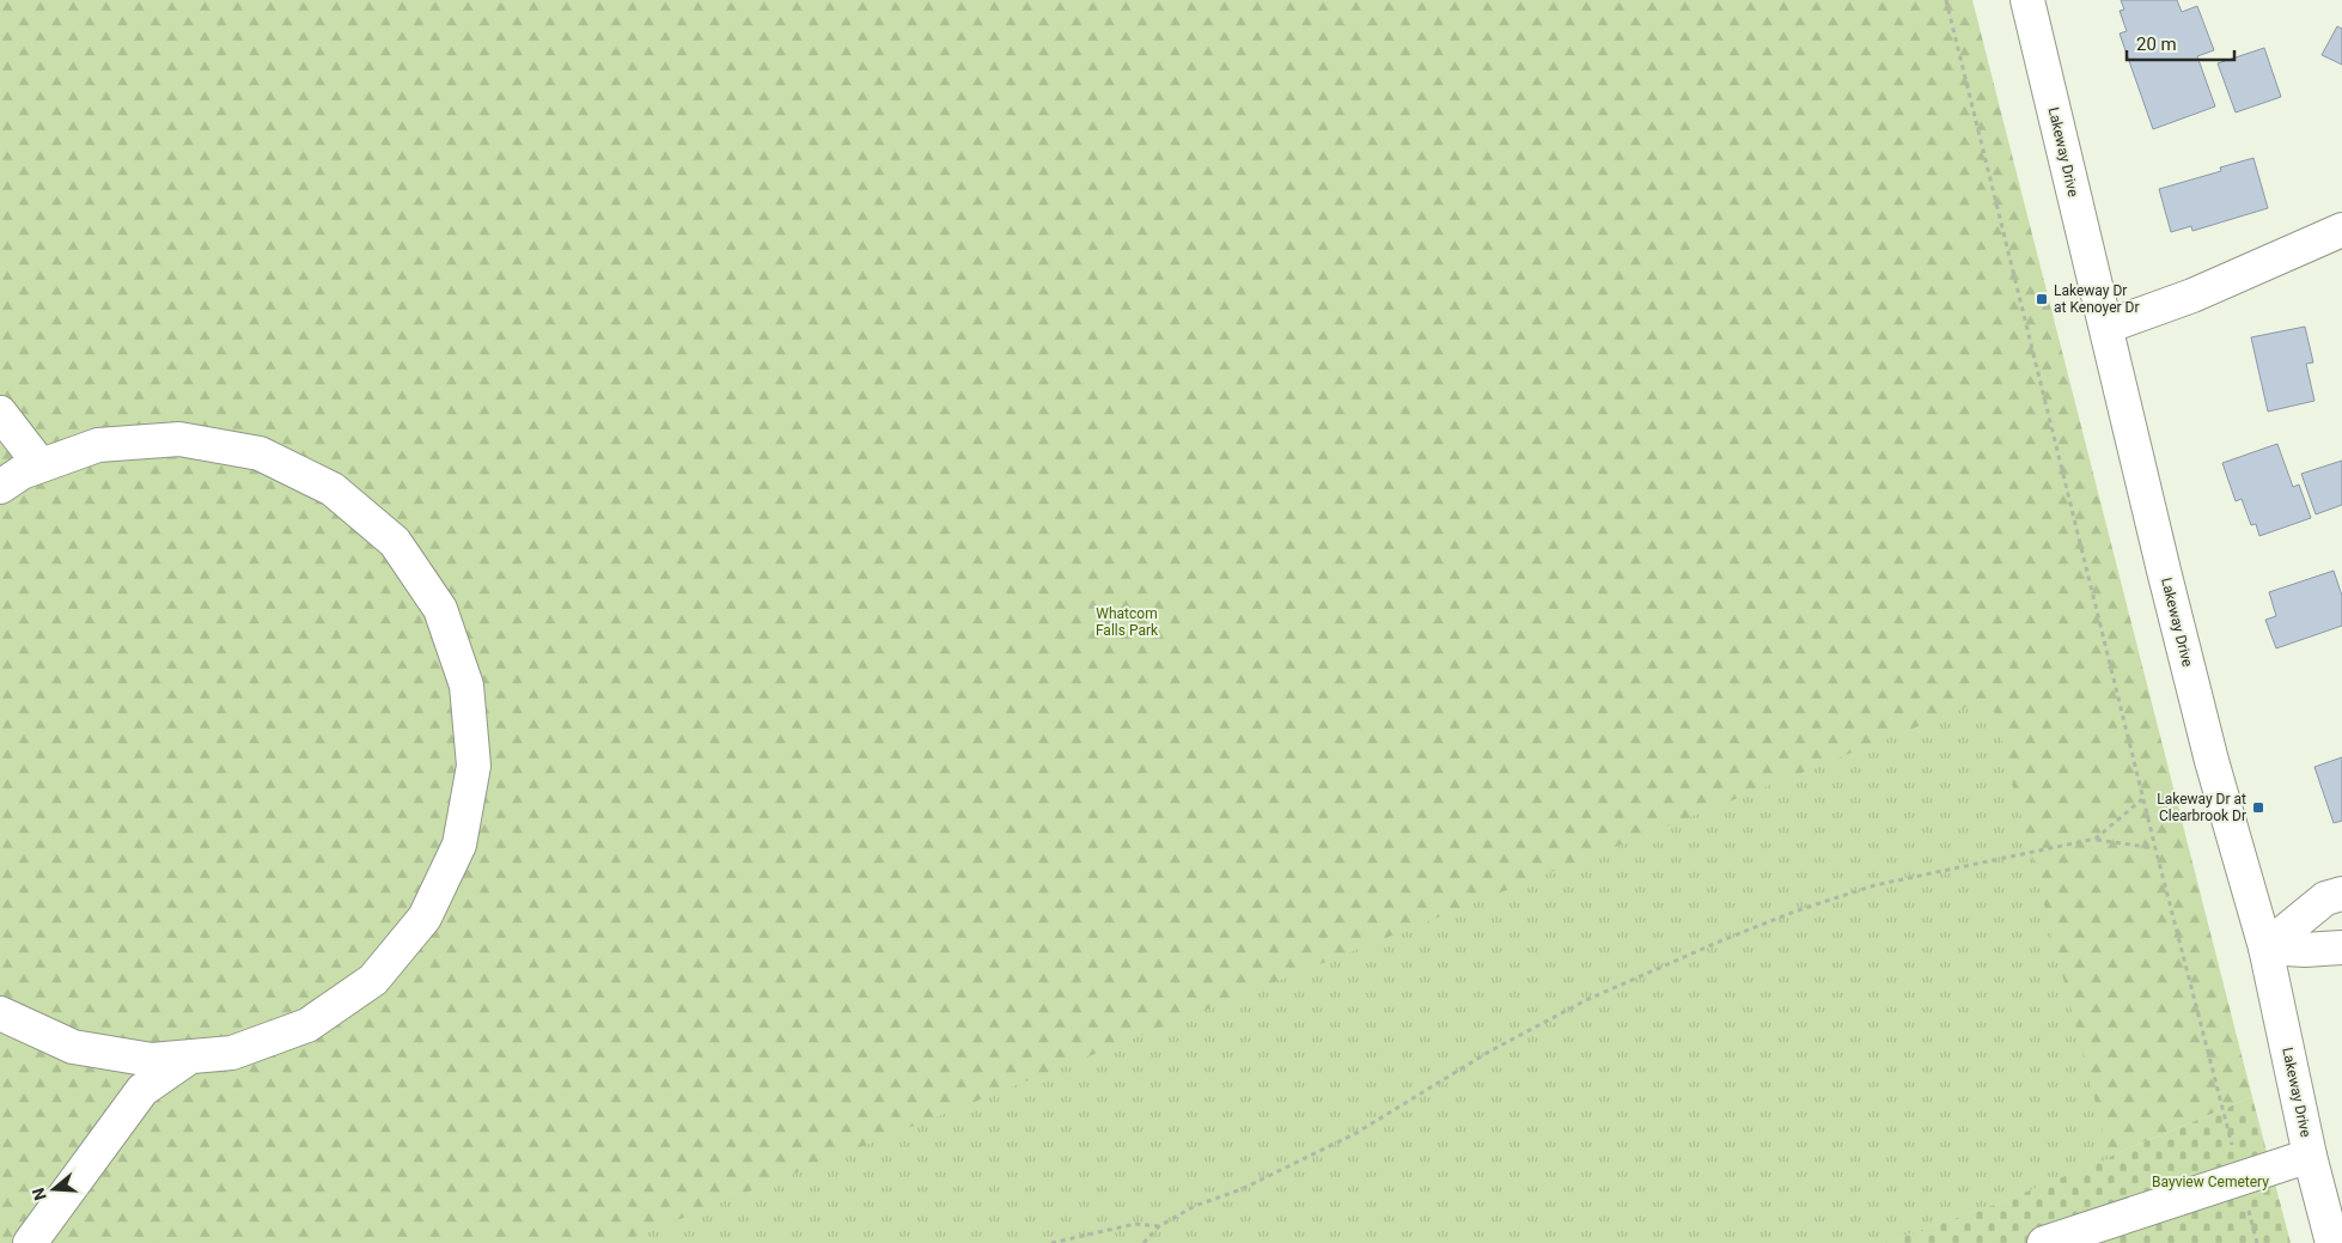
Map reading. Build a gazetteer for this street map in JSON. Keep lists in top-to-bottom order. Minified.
{"streets":{"main road":["Lakeway Drive"]},"parks":["Whatcom Falls Park","Bayview Cemetery"],"places":{"transit":["Lakeway Dr at Kenoyer Dr","Lakeway Dr at Clearbrook Dr"]},"scale_bar":"20 m","north":"left"}
